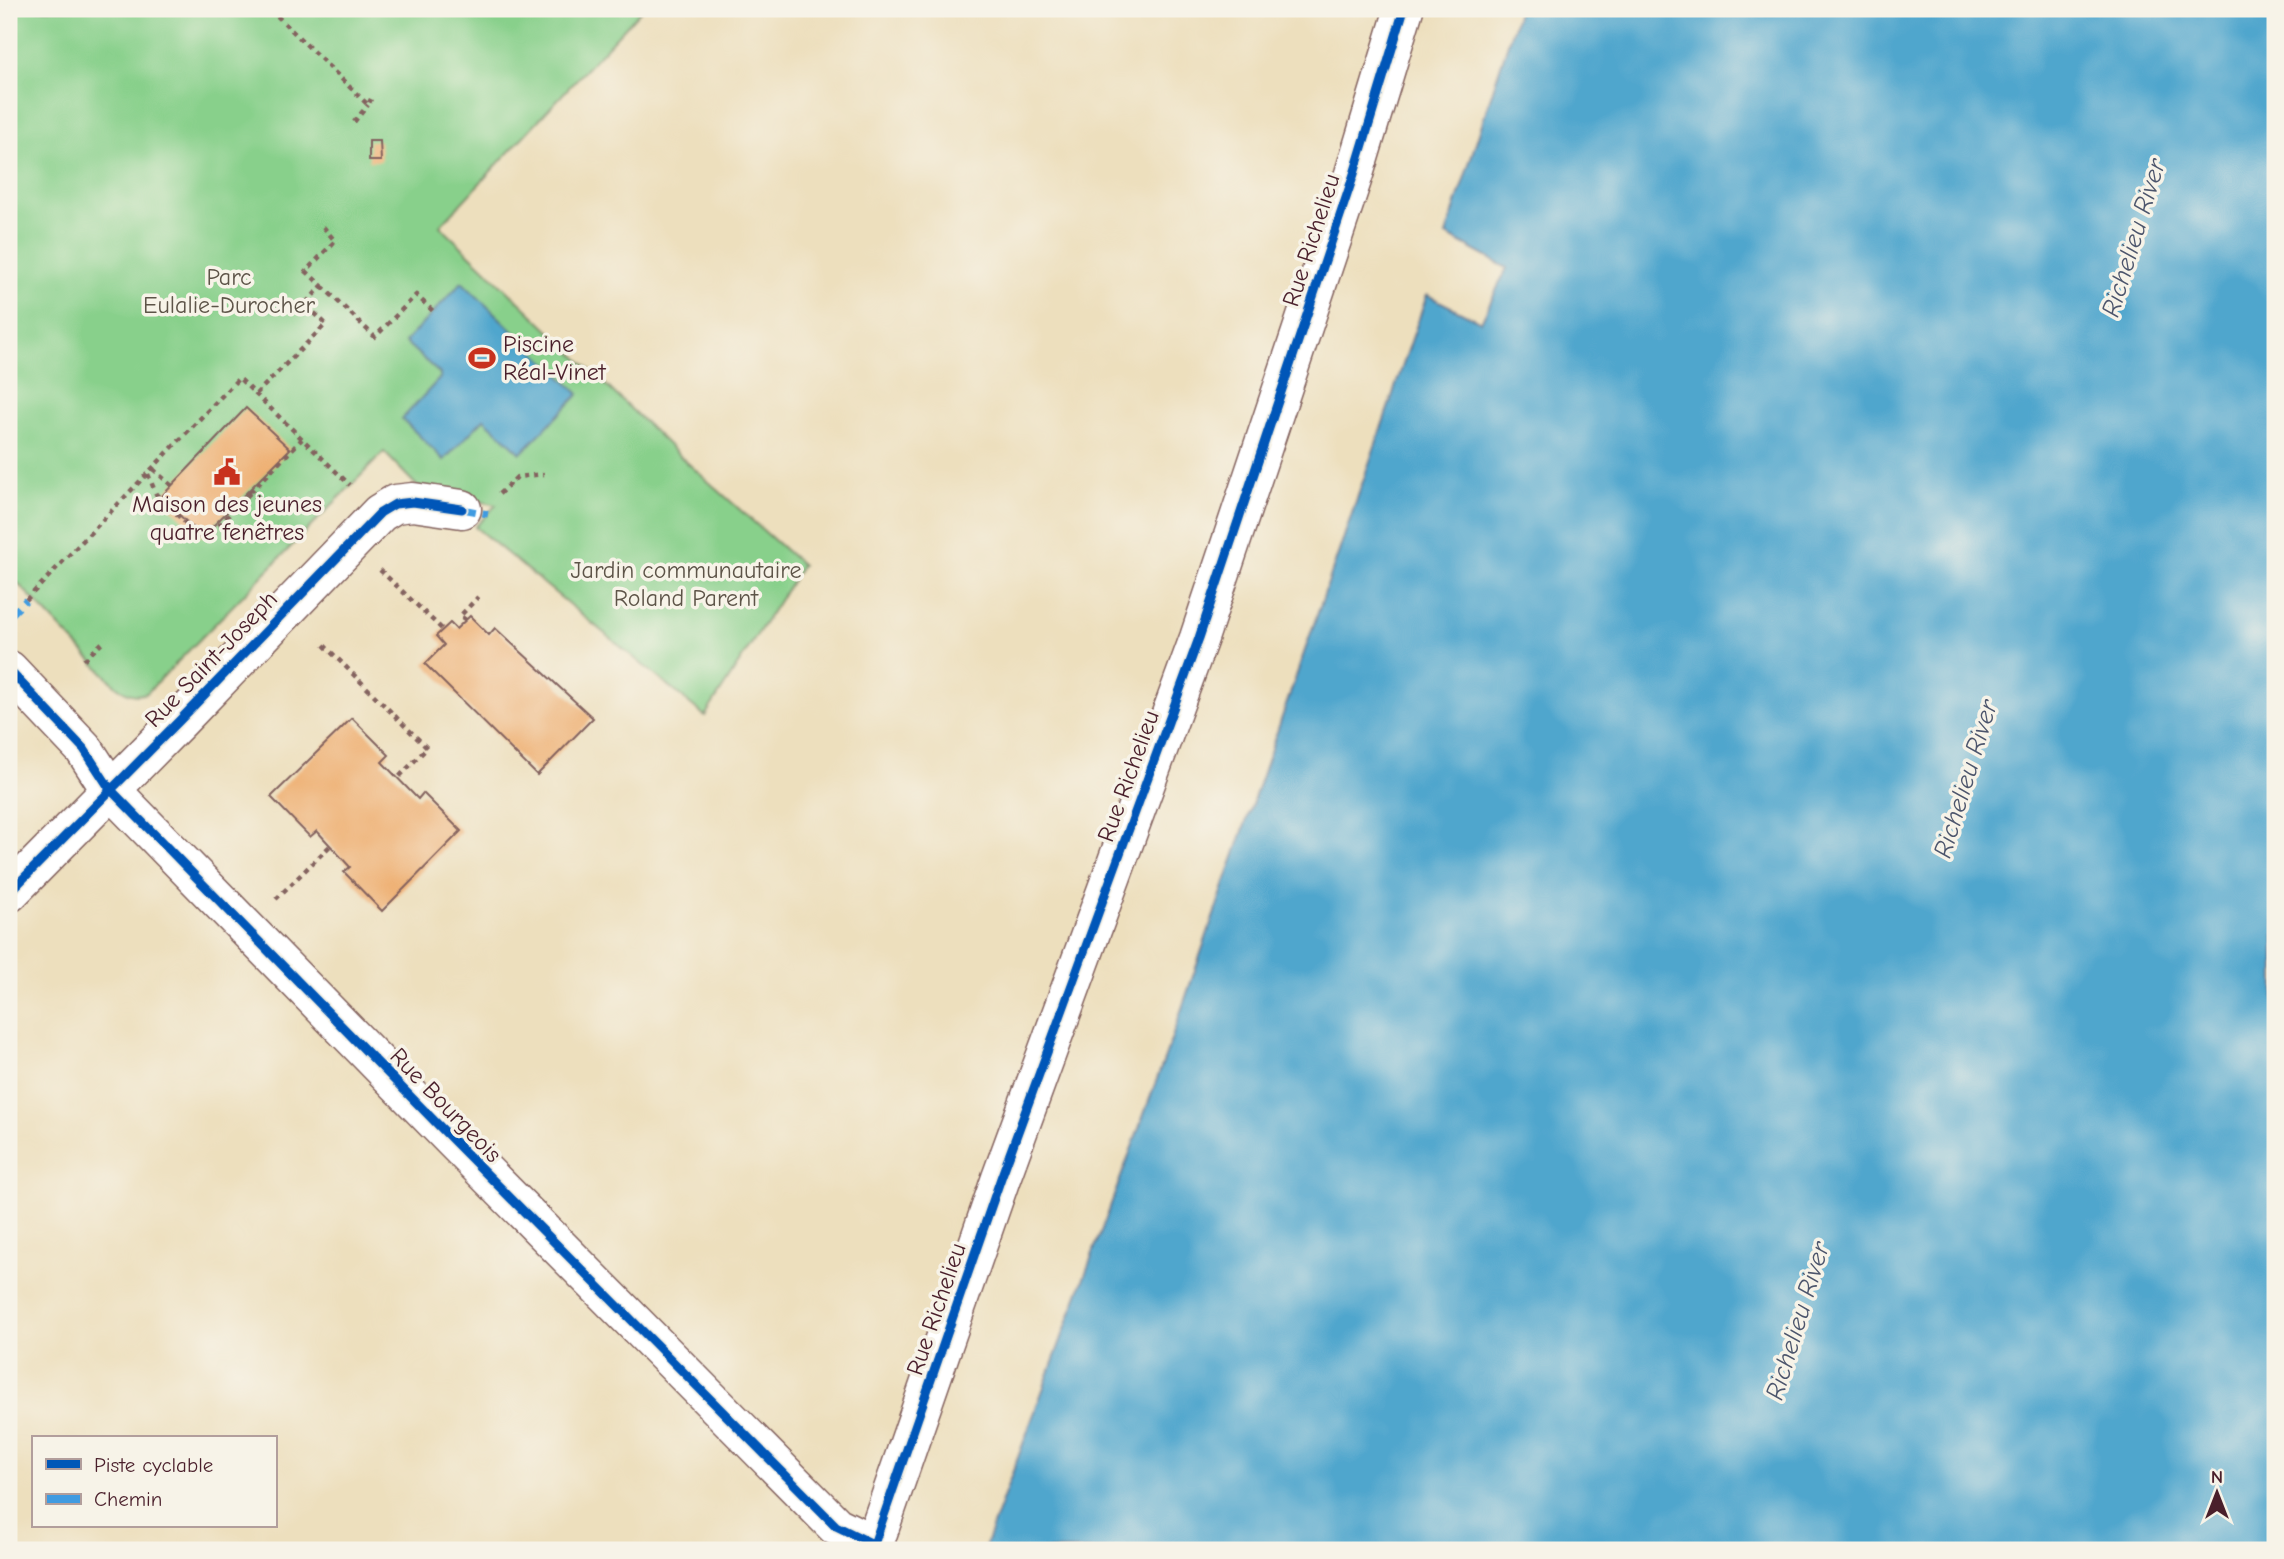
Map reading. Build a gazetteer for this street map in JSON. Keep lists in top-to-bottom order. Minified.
{"streets":{"street":["Rue Richelieu","Rue Saint-Joseph","Rue Bourgeois"]},"crossings":[["Rue Richelieu","Rue Bourgeois"],["Rue Saint-Joseph","Rue Bourgeois"]],"water":["Richelieu River"],"parks":["Parc Eulalie-Durocher","Jardin communautaire Roland Parent"],"places":{"sports":["Piscine Réal-Vinet"],"public building":["Maison des jeunes quatre fenêtres"]},"legend":["Piste cyclable","Chemin"],"north":"top"}
